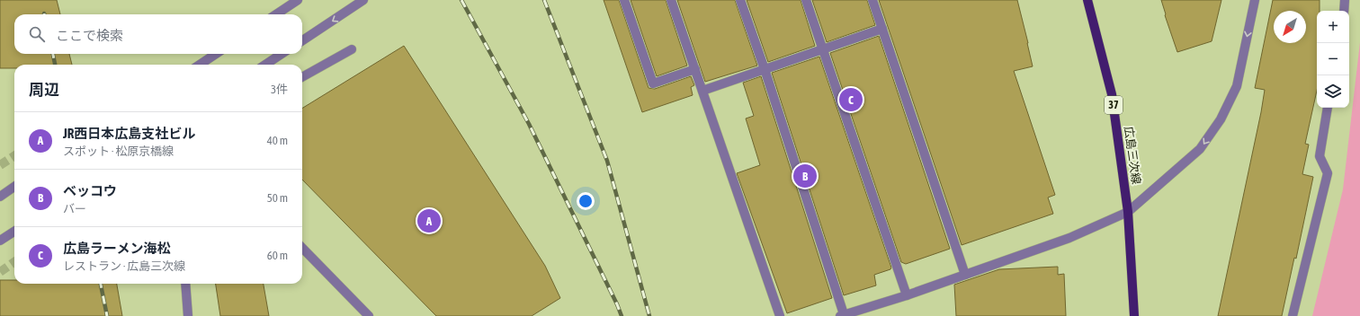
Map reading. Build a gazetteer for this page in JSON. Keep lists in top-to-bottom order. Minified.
{"streets":{"main road":["37","広島三次線"]},"north":"bottom left","page":{"map_buttons":["+","−"],"search":"ここで検索","heading":["周辺","3件"],"pins":["C","B","A"],"list":[{"mark":"A","name":"JR西日本広島支社ビル","note":"スポット · 松原京橋線","value":"40 m"},{"mark":"B","name":"ベッコウ","note":"バー","value":"50 m"},{"mark":"C","name":"広島ラーメン海松","note":"レストラン · 広島三次線","value":"60 m"}]}}
